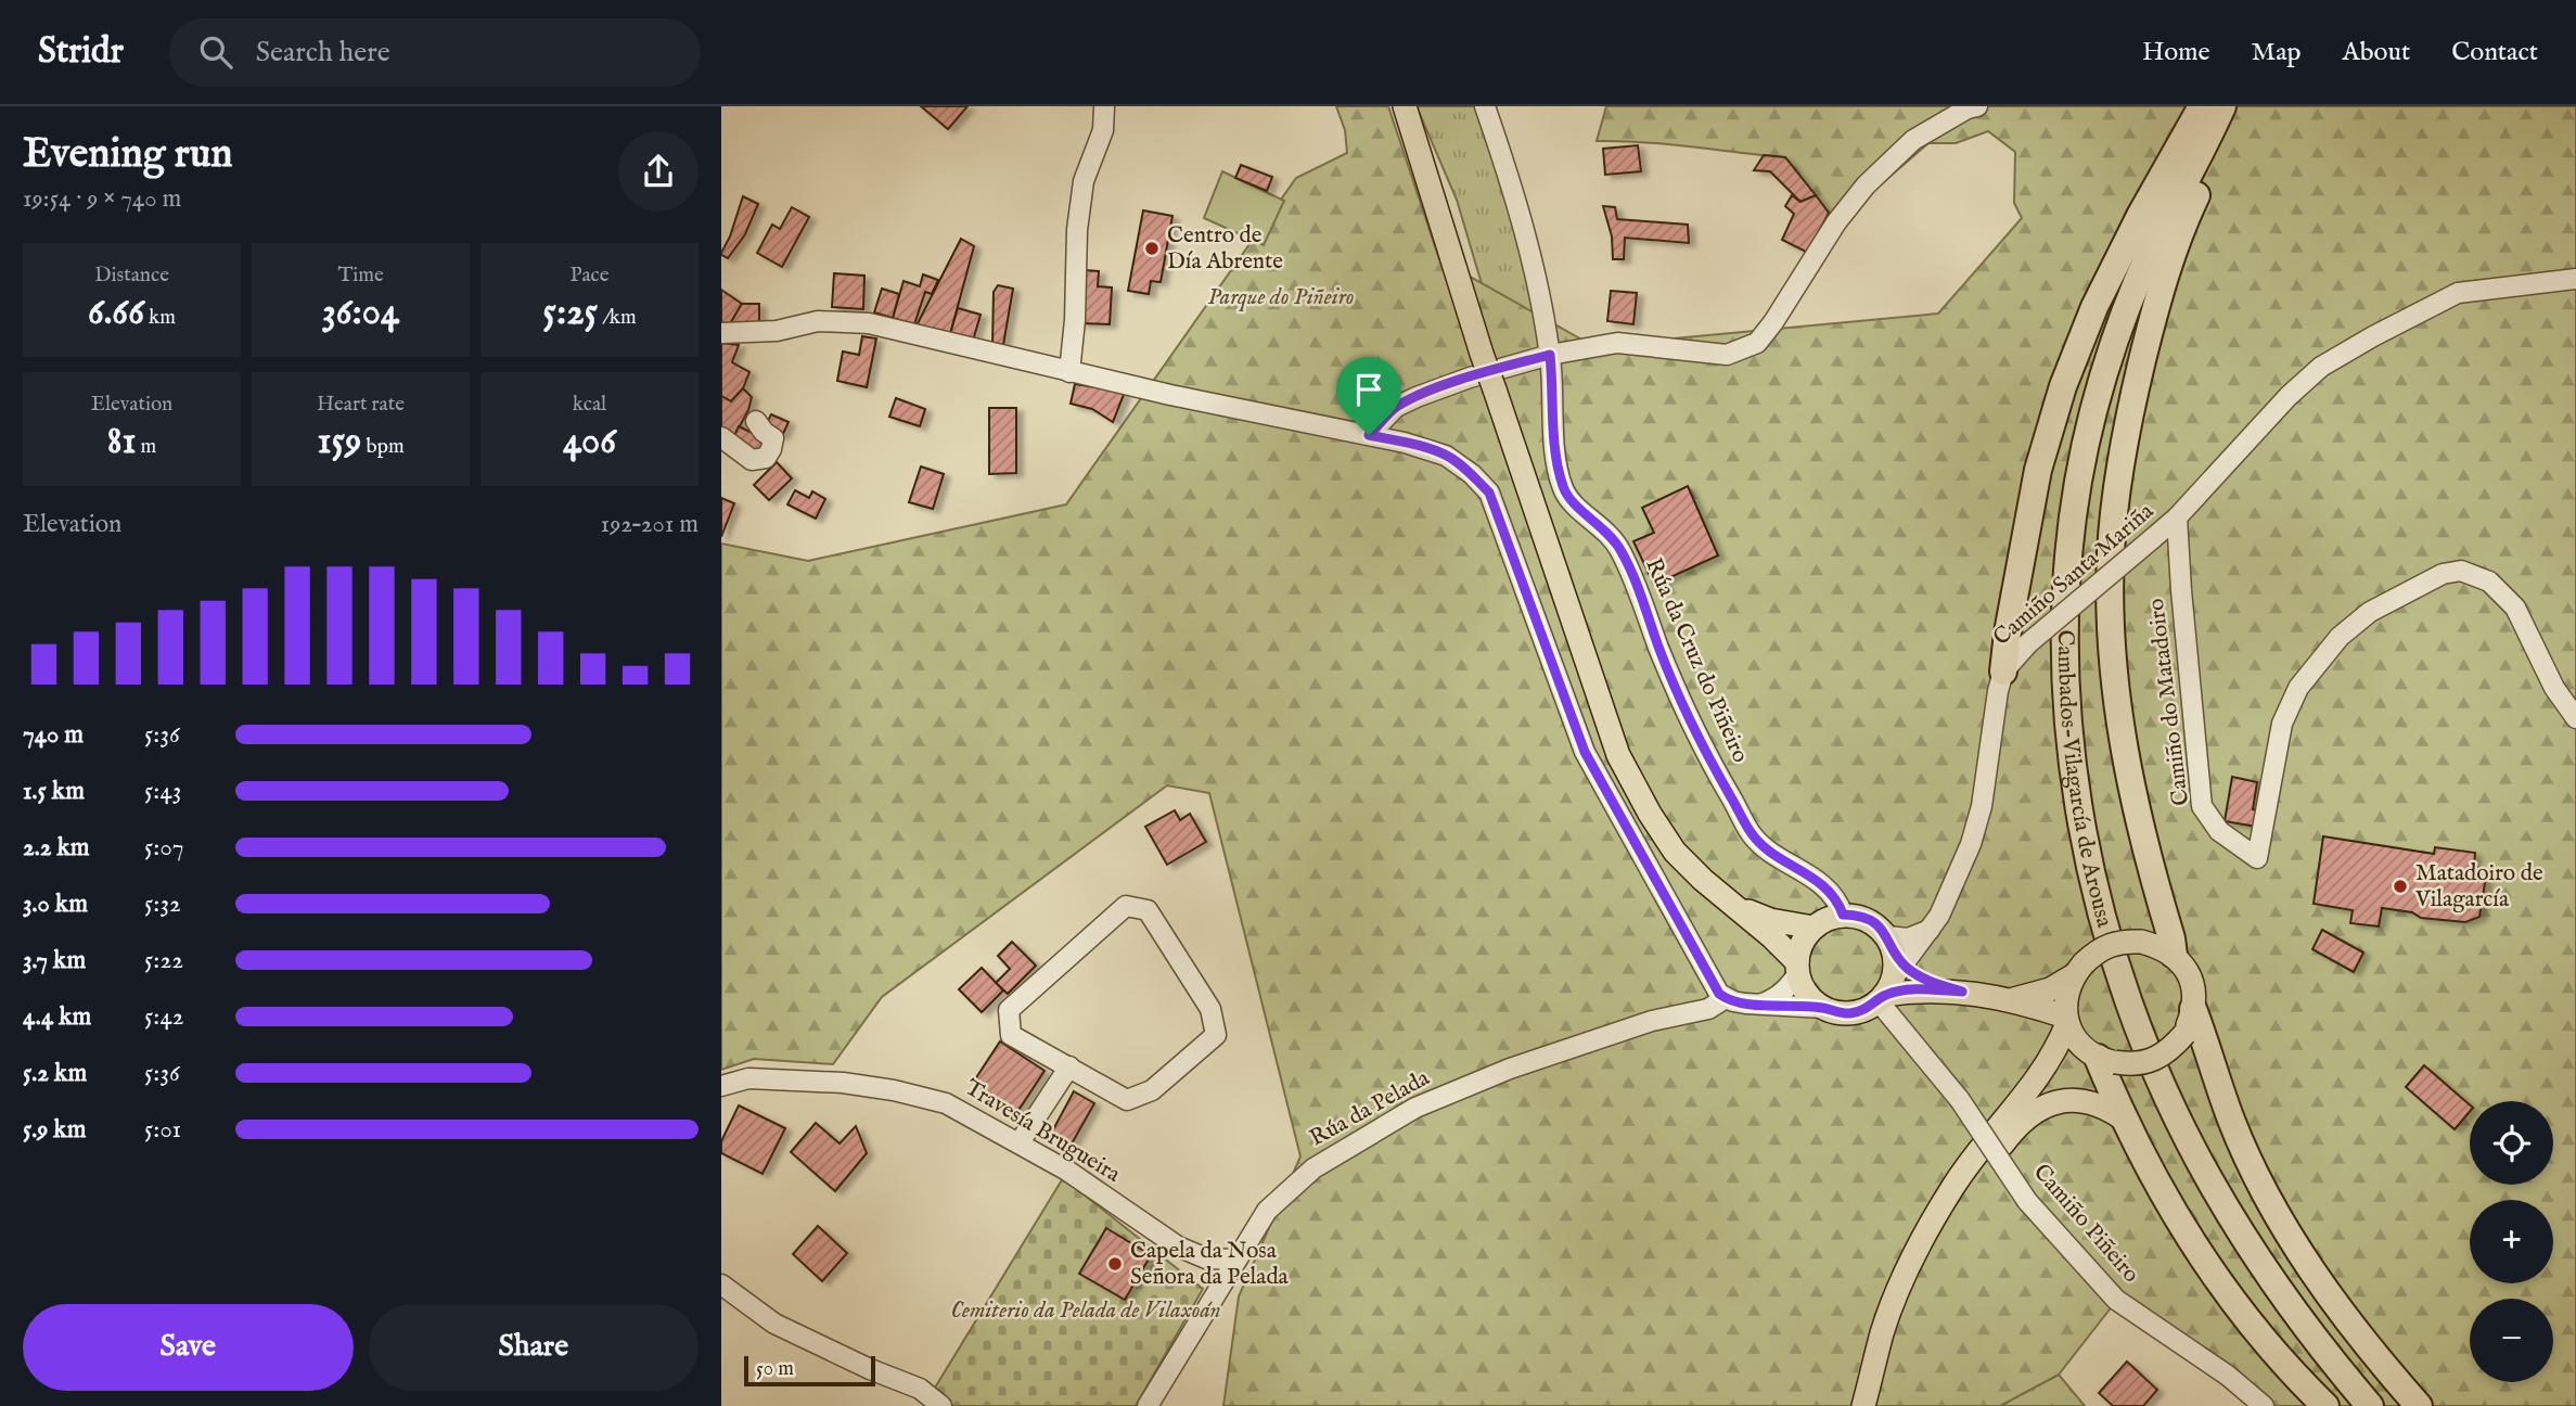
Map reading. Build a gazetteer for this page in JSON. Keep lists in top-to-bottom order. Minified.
{"streets":{"highway":["Cambados-Vilagarcía de Arousa"],"street":["Camiño Santa Mariña","Rúa da Cruz do Piñeiro","Camiño do Matadoiro","Rúa da Pelada","Travesía Brugueira","Camiño Piñeiro"]},"crossings":[["Camiño Santa Mariña","Rúa da Cruz do Piñeiro"],["Camiño Santa Mariña","Camiño do Matadoiro"],["Camiño Santa Mariña","Camiño Piñeiro"],["Rúa da Cruz do Piñeiro","Camiño Piñeiro"],["Rúa da Pelada","Travesía Brugueira"]],"parks":["Parque do Piñeiro","Cemiterio da Pelada de Vilaxoán"],"places":["Centro de Día Abrente","Matadoiro de Vilagarcía","Capela da Nosa Señora da Pelada"],"scale_bar":"50 m","page":{"header":"Stridr","search":"Search here","nav":["Home","Map","About","Contact"],"heading":["Evening run","19:54 · 9 × 740 m"],"stats":[["Distance","6.66 km"],["Time","36:04"],["Pace","5:25 /km"],["Elevation","81 m"],["Heart rate","159 bpm"],["kcal","406"]],"chart":["Elevation","192–201 m"],"list":[{"name":"740 m","note":"5:36"},{"name":"1.5 km","note":"5:43"},{"name":"2.2 km","note":"5:07"},{"name":"3.0 km","note":"5:32"},{"name":"3.7 km","note":"5:22"},{"name":"4.4 km","note":"5:42"},{"name":"5.2 km","note":"5:36"},{"name":"5.9 km","note":"5:01"}],"map_buttons":["+","−"],"buttons":["Save","Share"],"scale":"50 m"}}
